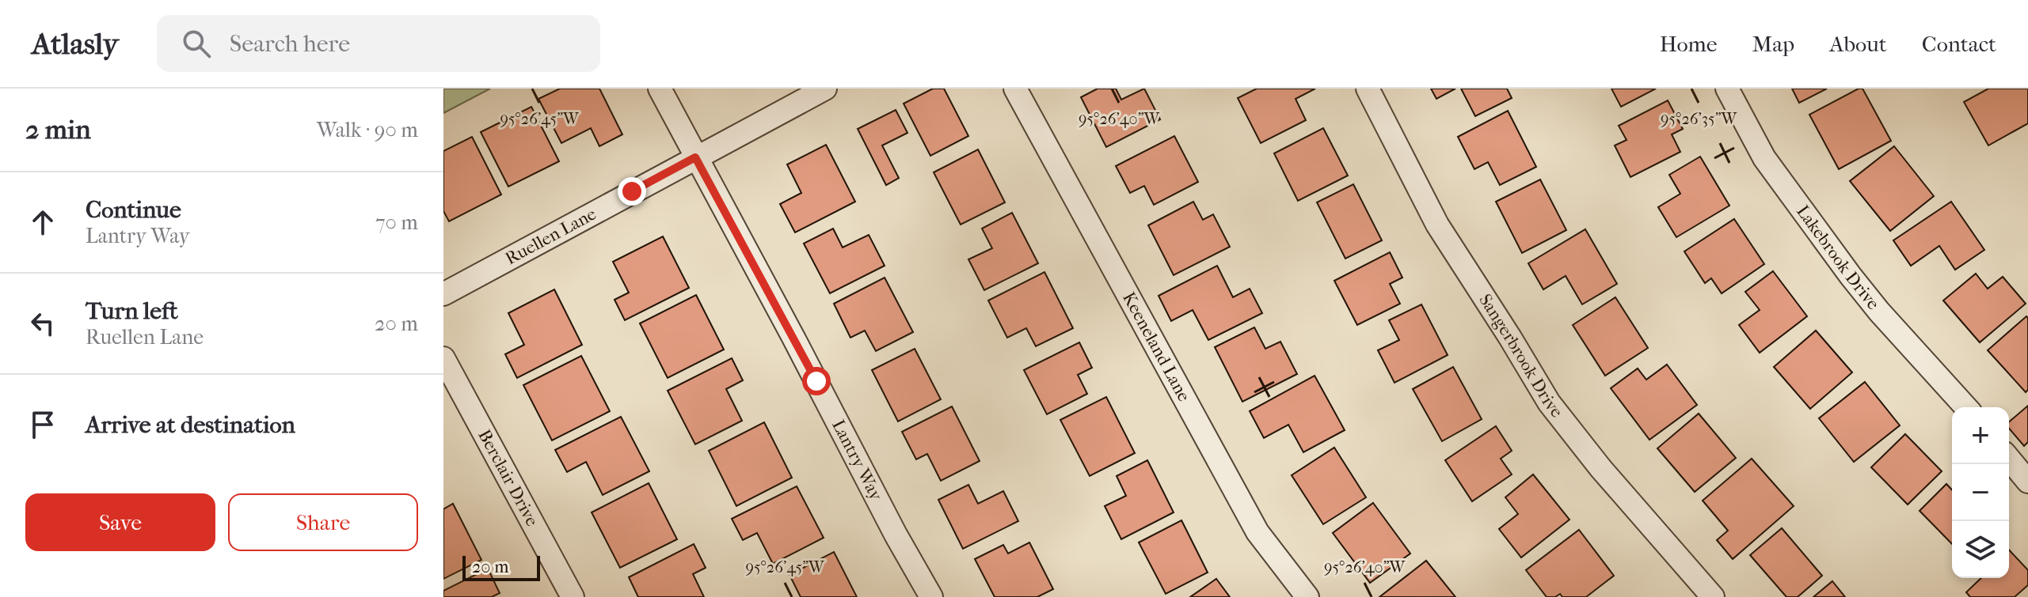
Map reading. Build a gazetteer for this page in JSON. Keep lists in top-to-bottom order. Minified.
{"streets":{"street":["Ruellen Lane","Lakebrook Drive","Keeneland Lane","Sangerbrook Drive","Lantry Way","Berclair Drive"]},"crossings":[["Ruellen Lane","Lantry Way"]],"scale_bar":"20 m","page":{"header":"Atlasly","search":"Search here","nav":["Home","Map","About","Contact"],"heading":["2 min","Walk · 90 m"],"list":[["Continue","Lantry Way","70 m"],["Turn left","Ruellen Lane","20 m"],"Arrive at destination"],"map_buttons":["+","−"],"buttons":["Save","Share"],"scale":"20 m"},"coordinates":["95°26'45\"W","95°26'40\"W","95°26'35\"W"]}
